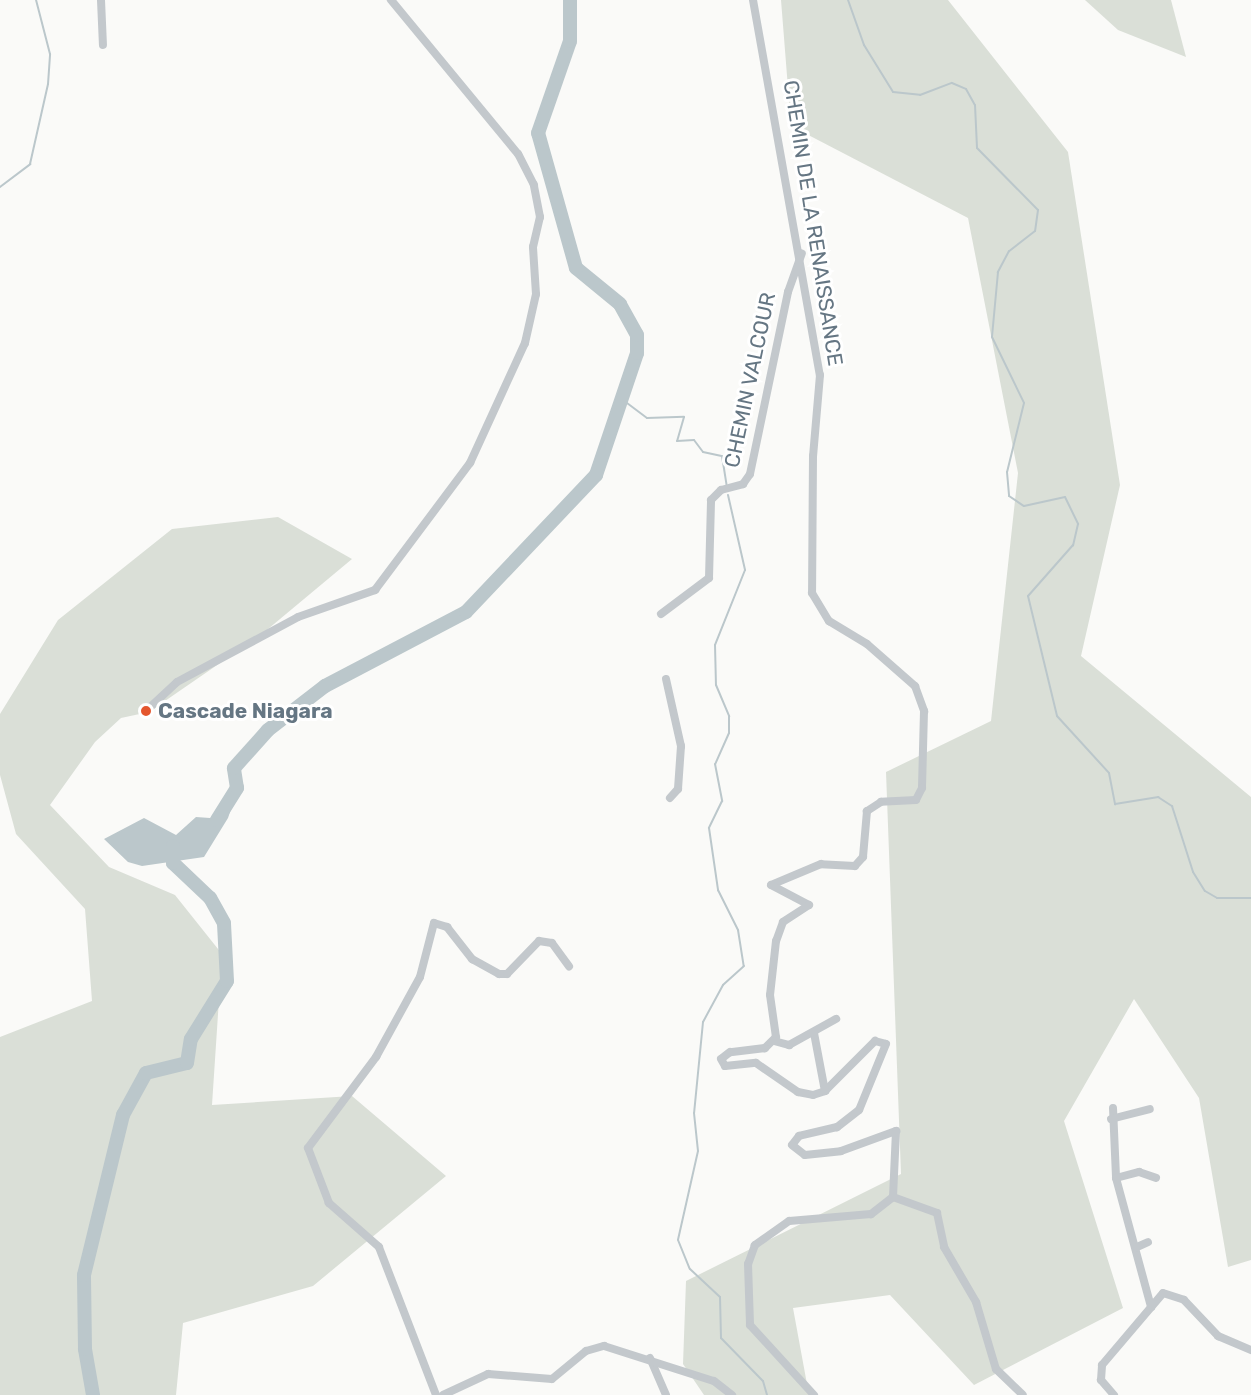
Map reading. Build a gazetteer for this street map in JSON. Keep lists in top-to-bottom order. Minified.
{"streets":{"street":["CHEMIN DE LA RENAISSANCE","CHEMIN VALCOUR"]},"crossings":[["CHEMIN DE LA RENAISSANCE","CHEMIN VALCOUR"]],"places":["Cascade Niagara"]}
